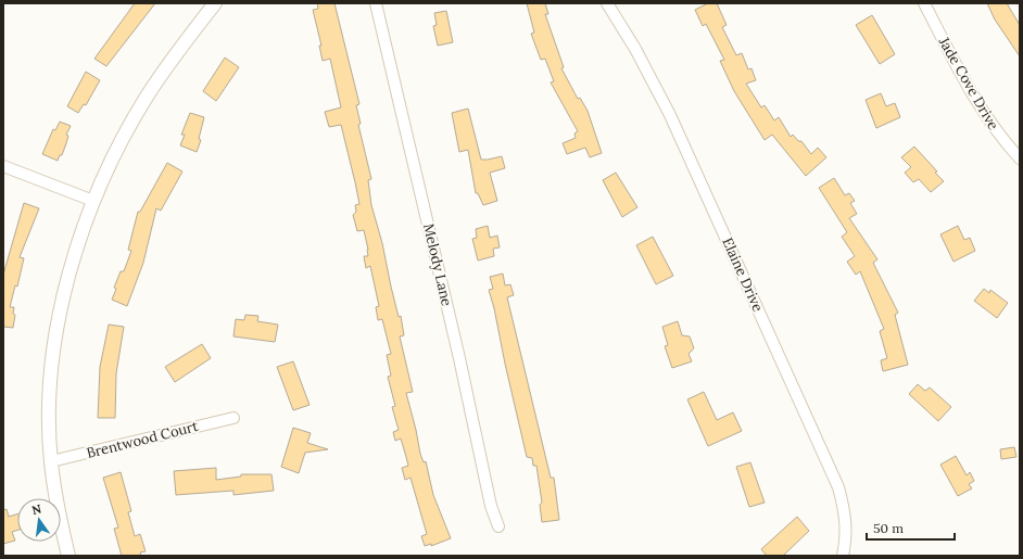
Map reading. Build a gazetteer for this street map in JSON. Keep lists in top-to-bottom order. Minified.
{"streets":{"street":["Jade Cove Drive","Melody Lane","Elaine Drive","Brentwood Court"]},"scale_bar":"50 m","north":"top"}
